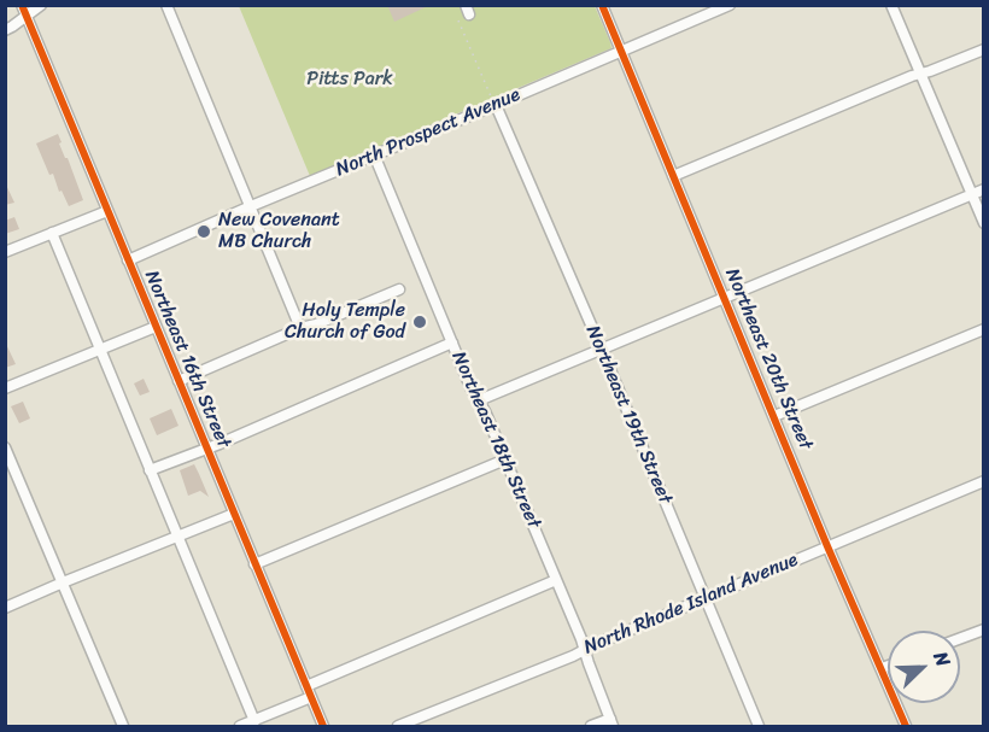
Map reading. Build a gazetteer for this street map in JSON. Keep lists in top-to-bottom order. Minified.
{"streets":{"street":["North Prospect Avenue","Northeast 16th Street","Northeast 20th Street","Northeast 19th Street","Northeast 18th Street","North Rhode Island Avenue"]},"crossings":[["North Prospect Avenue","Northeast 16th Street"],["North Prospect Avenue","Northeast 20th Street"],["North Prospect Avenue","Northeast 19th Street"],["North Prospect Avenue","Northeast 18th Street"],["Northeast 20th Street","North Rhode Island Avenue"],["Northeast 19th Street","North Rhode Island Avenue"],["Northeast 18th Street","North Rhode Island Avenue"]],"parks":["Pitts Park"],"places":["New Covenant MB Church","Holy Temple Church of God"],"north":"top right"}
